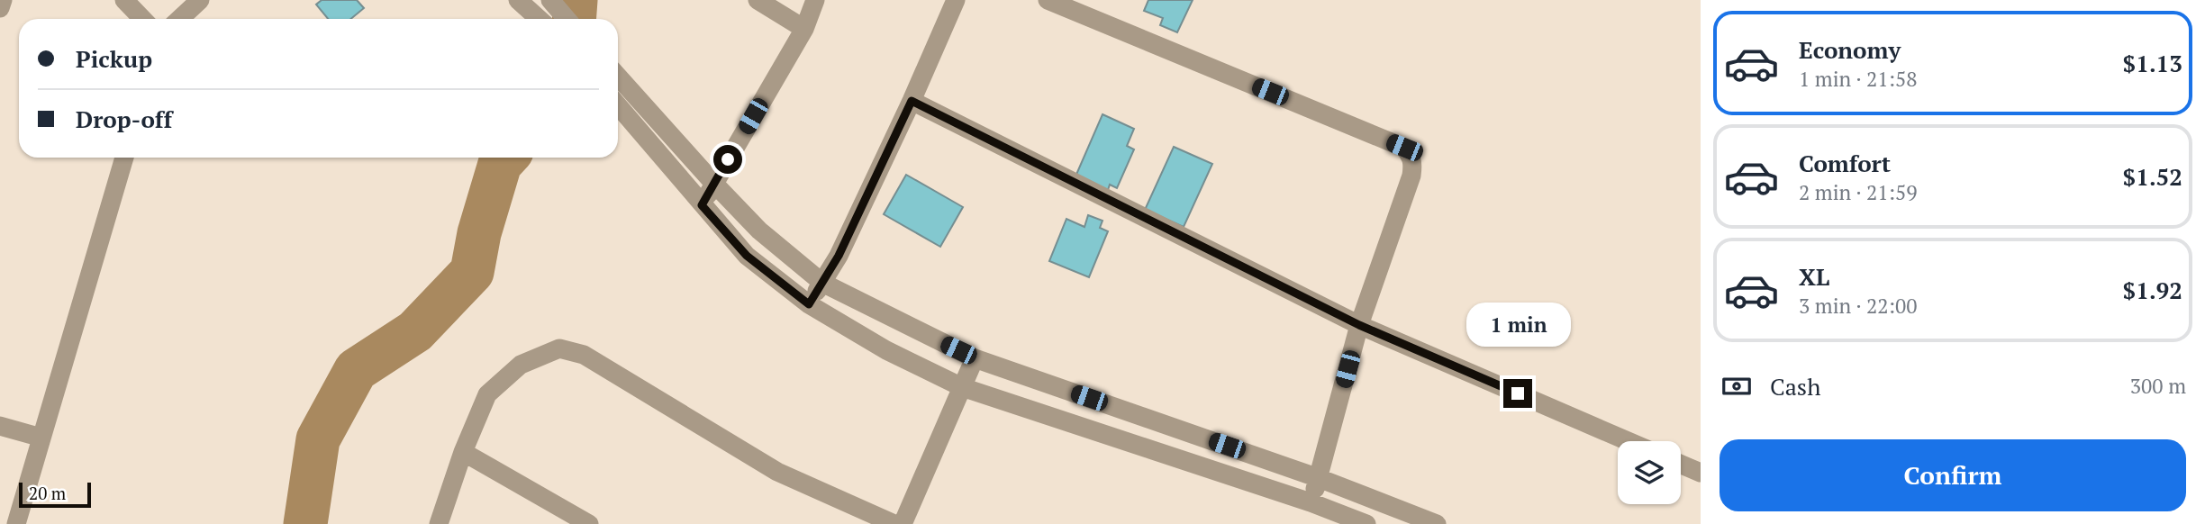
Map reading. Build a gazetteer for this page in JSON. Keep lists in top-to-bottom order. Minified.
{"scale_bar":"20 m","page":{"list":[{"name":"Economy","note":"1 min · 21:58","value":"$1.13"},{"name":"Comfort","note":"2 min · 21:59","value":"$1.52"},{"name":"XL","note":"3 min · 22:00","value":"$1.92"}],"banner":["Pickup","Drop-off"],"bubble":"1 min","pay":["Cash","300 m"],"buttons":"Confirm","scale":"20 m"}}
